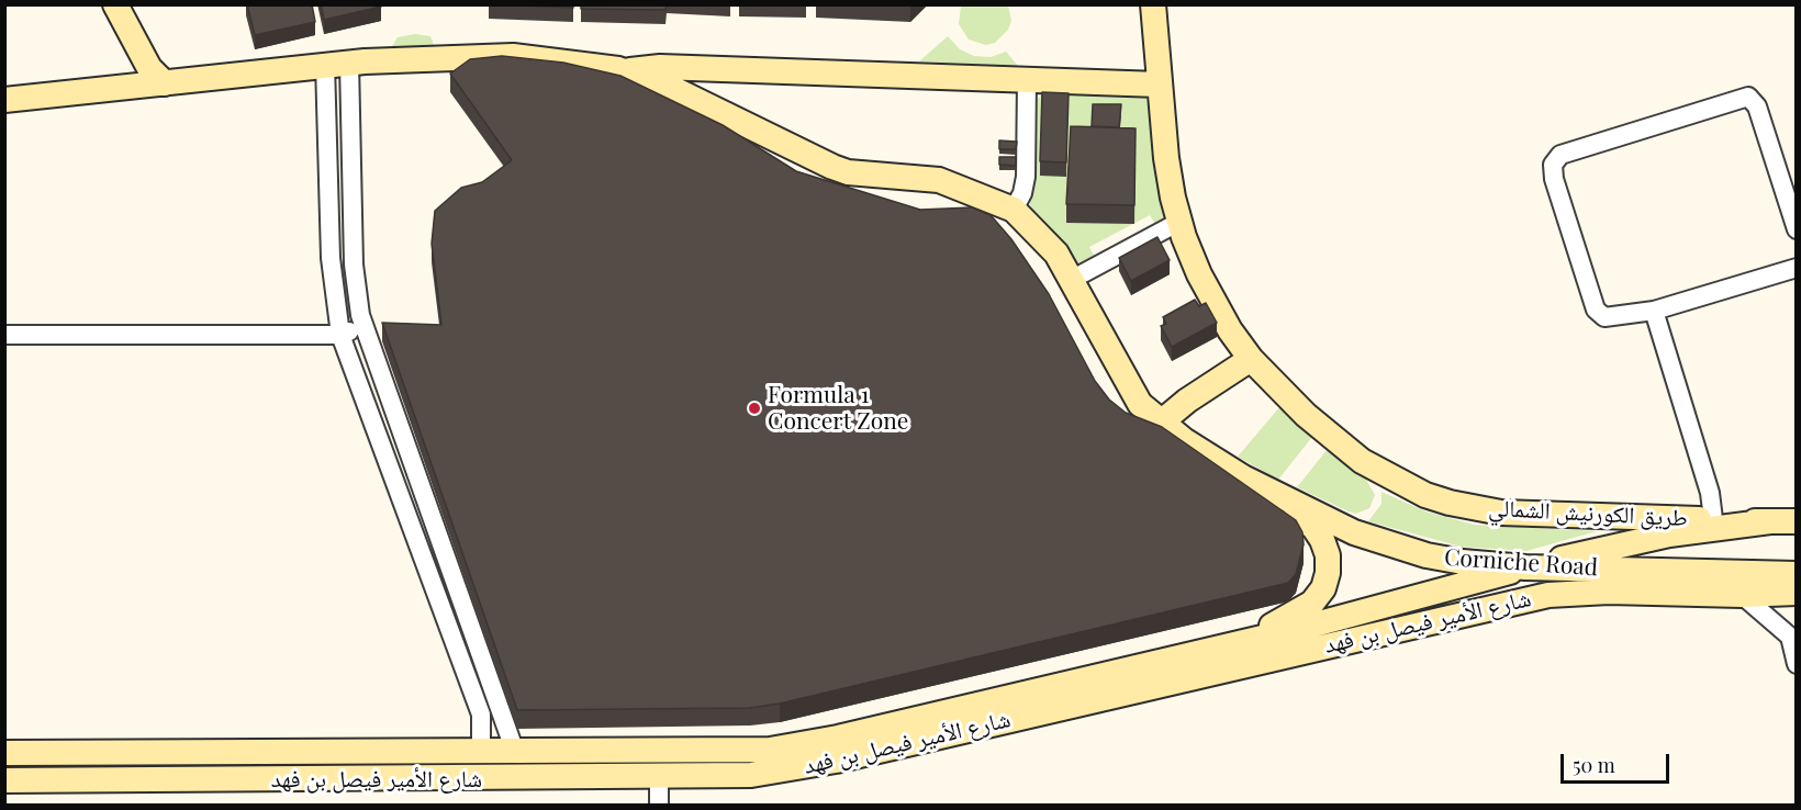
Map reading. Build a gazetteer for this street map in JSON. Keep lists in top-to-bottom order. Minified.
{"streets":{"main road":["طريق الكورنيش الشمالي","Corniche Road","شارع الأمير فيصل بن فهد"]},"crossings":[["طريق الكورنيش الشمالي","شارع الأمير فيصل بن فهد"],["Corniche Road","شارع الأمير فيصل بن فهد"]],"places":["Formula 1 Concert Zone"],"scale_bar":"50 m"}
